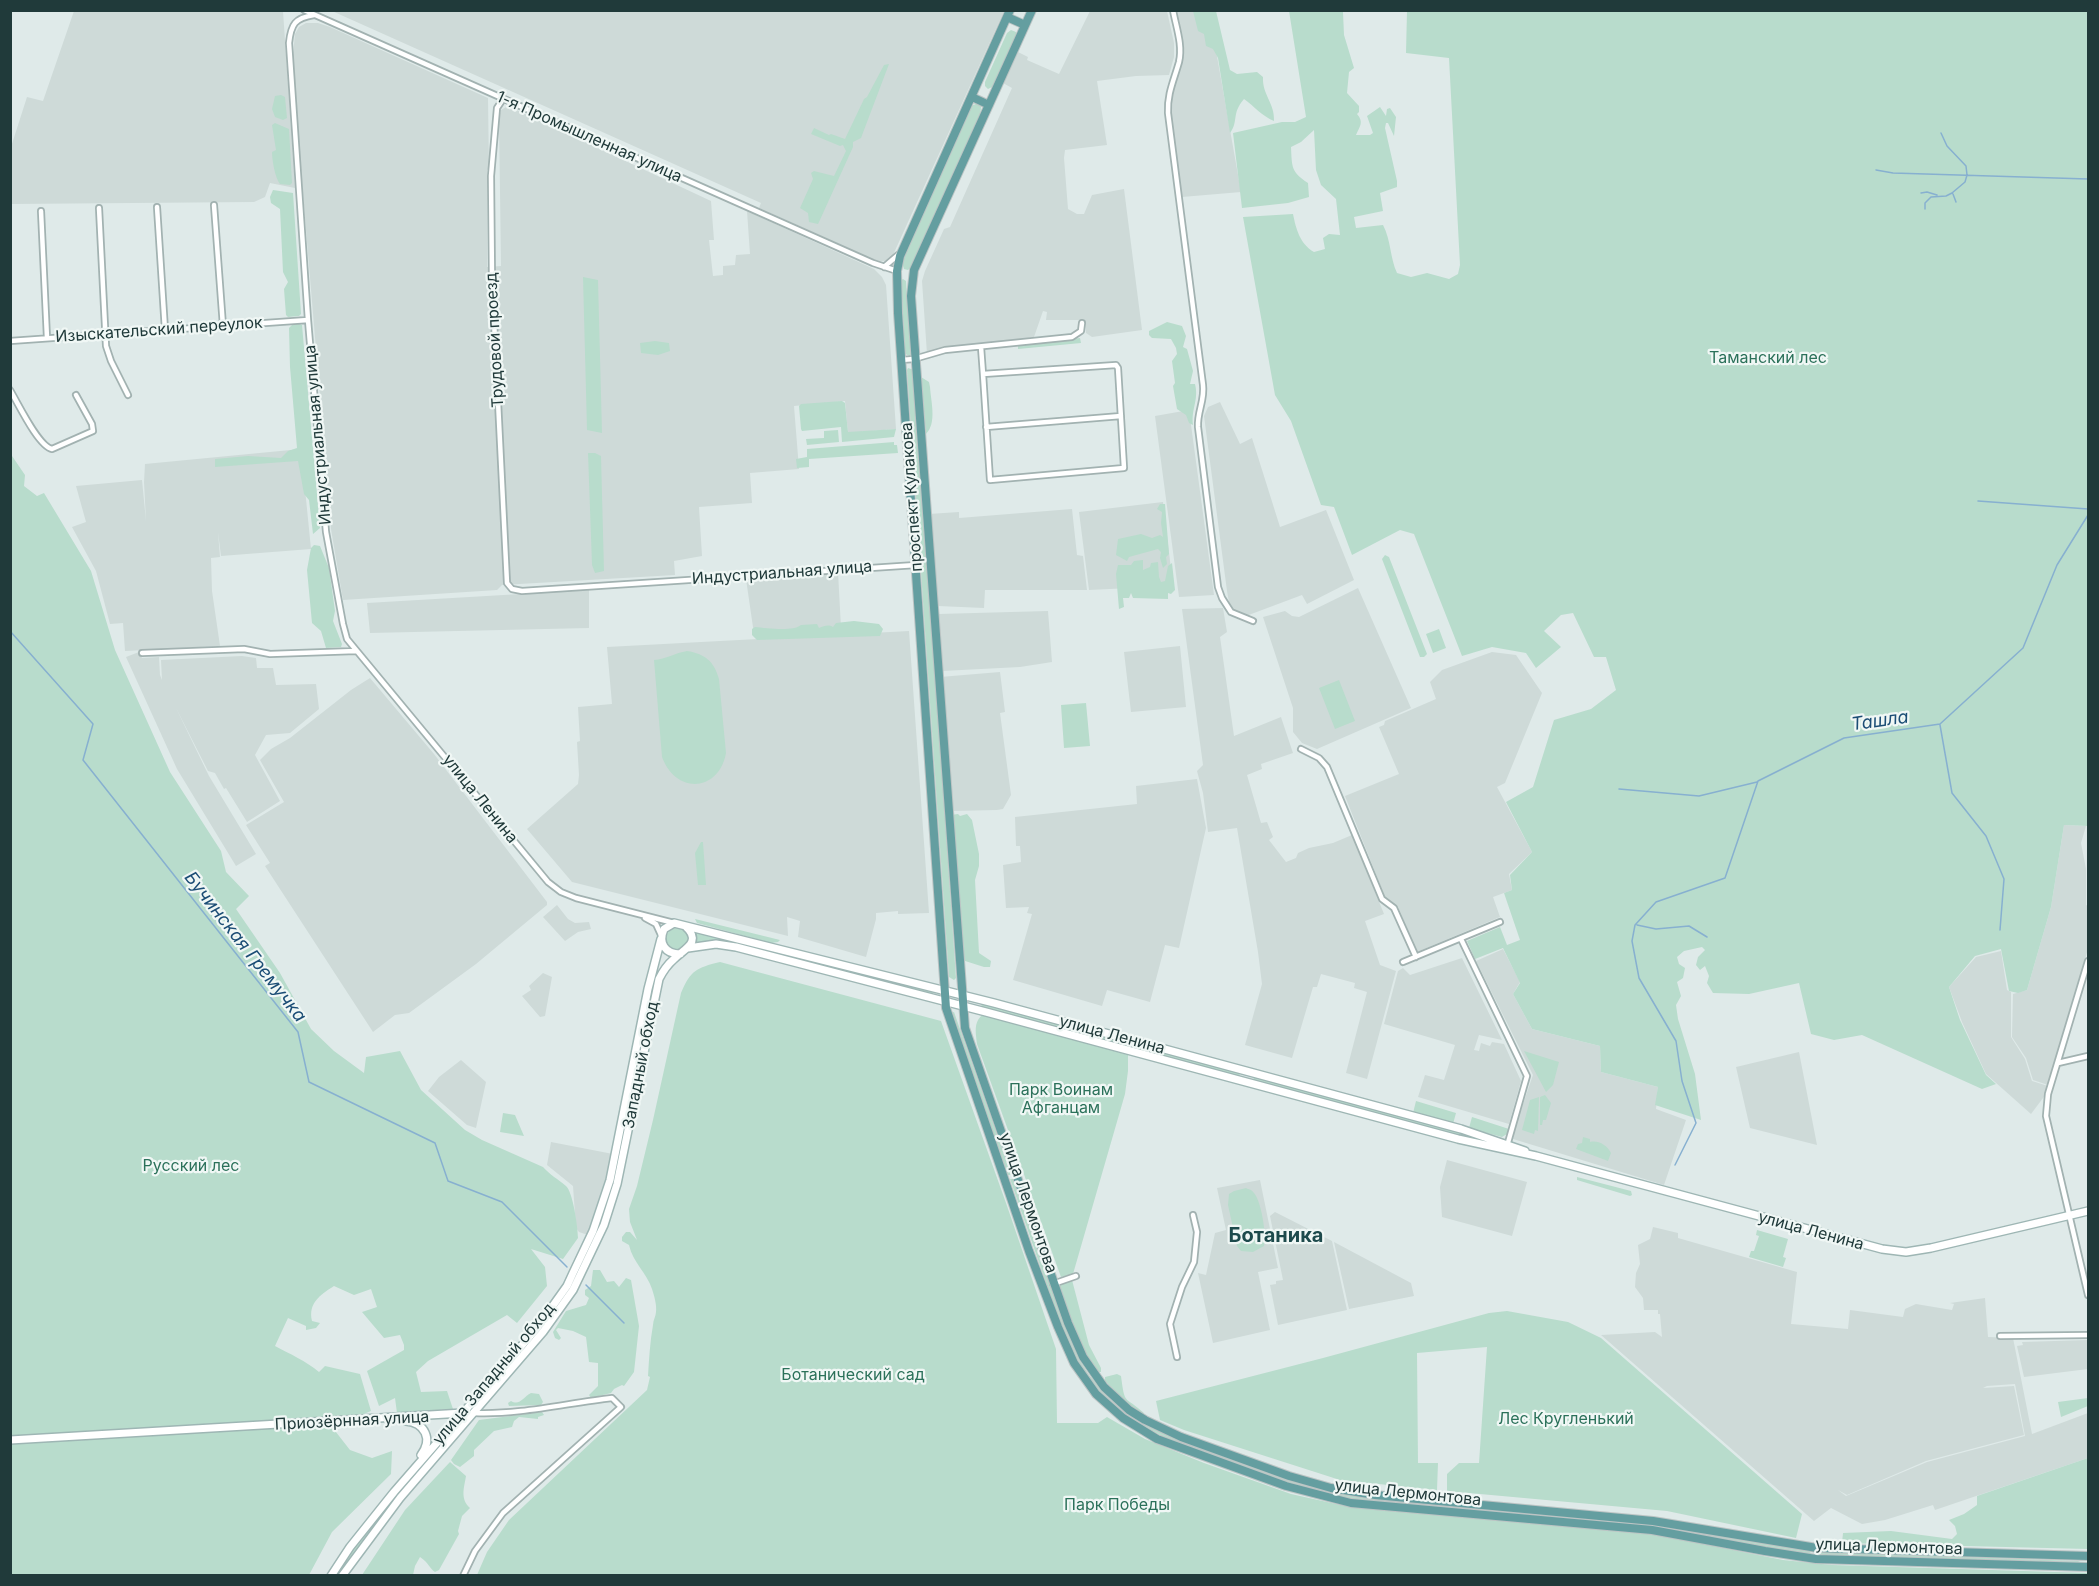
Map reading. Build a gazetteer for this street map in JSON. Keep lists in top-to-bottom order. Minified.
{"streets":{"main road":["проспект Кулакова","улица Ленина","Западный обход","улица Лермонтова","улица Западный обход","Приозёрнная улица"],"street":["1-я Промышленная улица","Изыскательский переулок","Трудовой проезд","Индустриальная улица"]},"crossings":[["1-я Промышленная улица","Трудовой проезд"],["1-я Промышленная улица","Индустриальная улица"],["1-я Промышленная улица","проспект Кулакова"],["Изыскательский переулок","Индустриальная улица"],["Трудовой проезд","Индустриальная улица"],["Индустриальная улица","проспект Кулакова"],["Индустриальная улица","улица Ленина"],["проспект Кулакова","улица Ленина"],["проспект Кулакова","улица Лермонтова"],["улица Ленина","Западный обход"],["улица Ленина","улица Лермонтова"],["улица Ленина","улица Западный обход"],["Западный обход","улица Западный обход"],["улица Западный обход","Приозёрнная улица"]],"districts":["Ботаника"],"water":["Ташла","Бучинская Гремучка"],"parks":["Таманский лес","Парк Воинам Афганцам","Русский лес","Ботанический сад","Лес Кругленький","Парк Победы"]}
